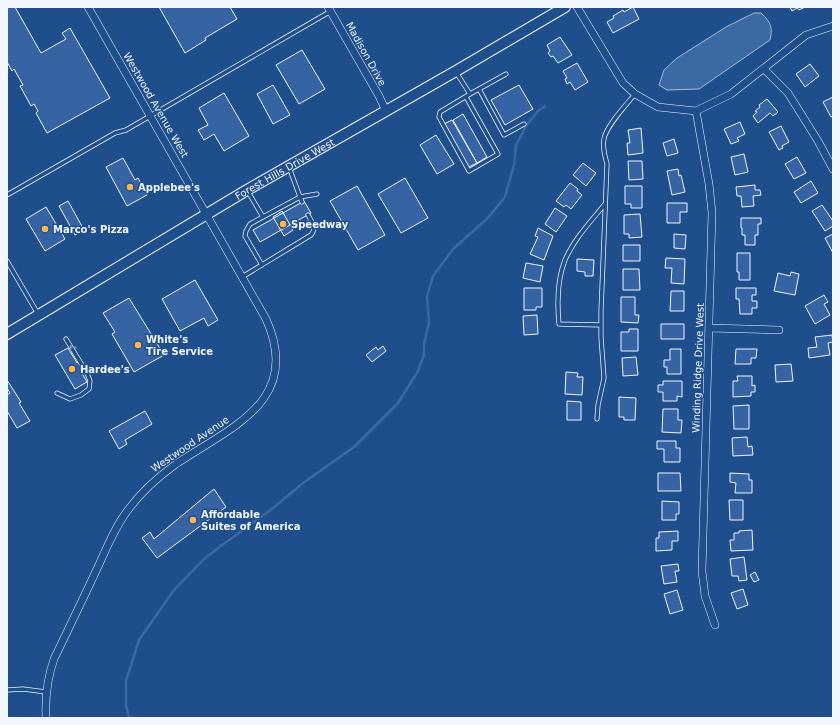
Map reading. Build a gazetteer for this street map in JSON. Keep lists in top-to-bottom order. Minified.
{"streets":{"main road":["Forest Hills Drive West"],"street":["Madison Drive","Westwood Avenue West","Winding Ridge Drive West","Westwood Avenue"]},"crossings":[["Madison Drive","Forest Hills Drive West"],["Westwood Avenue West","Forest Hills Drive West"],["Westwood Avenue West","Westwood Avenue"],["Forest Hills Drive West","Westwood Avenue"]],"places":["Applebee's","Speedway","Marco's Pizza","White's Tire Service","Hardee's","Affordable Suites of America"]}
